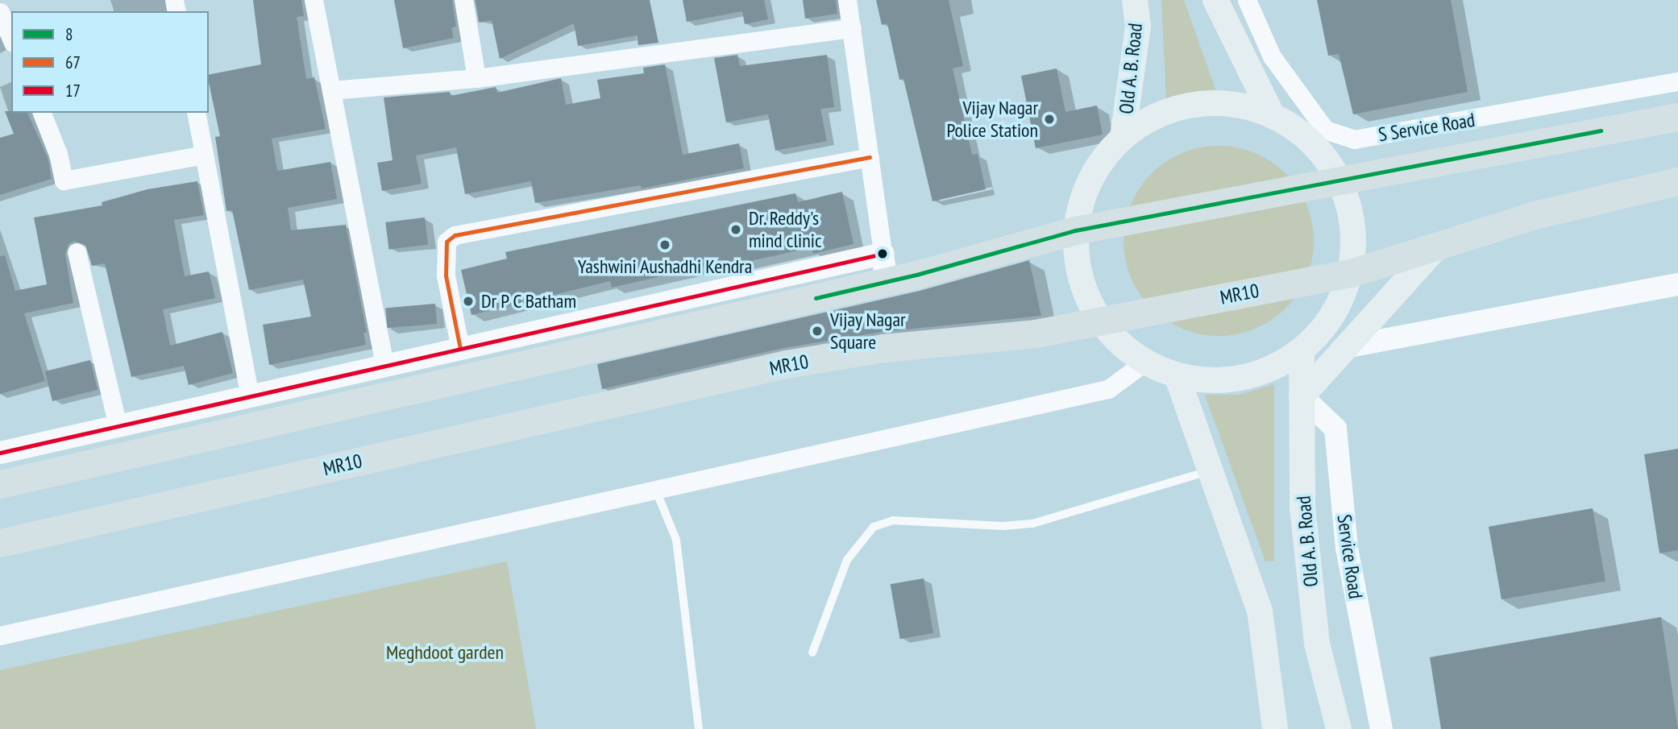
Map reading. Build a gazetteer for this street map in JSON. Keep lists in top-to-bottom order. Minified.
{"streets":{"main road":["Old A. B. Road","MR10"],"street":["S Service Road","Service Road"]},"crossings":[["Old A. B. Road","Service Road"]],"parks":["Meghdoot garden"],"places":["Vijay Nagar Police Station","Dr. Reddy's mind clinic","Yashwini Aushadhi Kendra","Dr P C Batham","Vijay Nagar Square"],"lines":["transit line 8","transit line 67","transit line 17"],"legend":["8","67","17"]}
